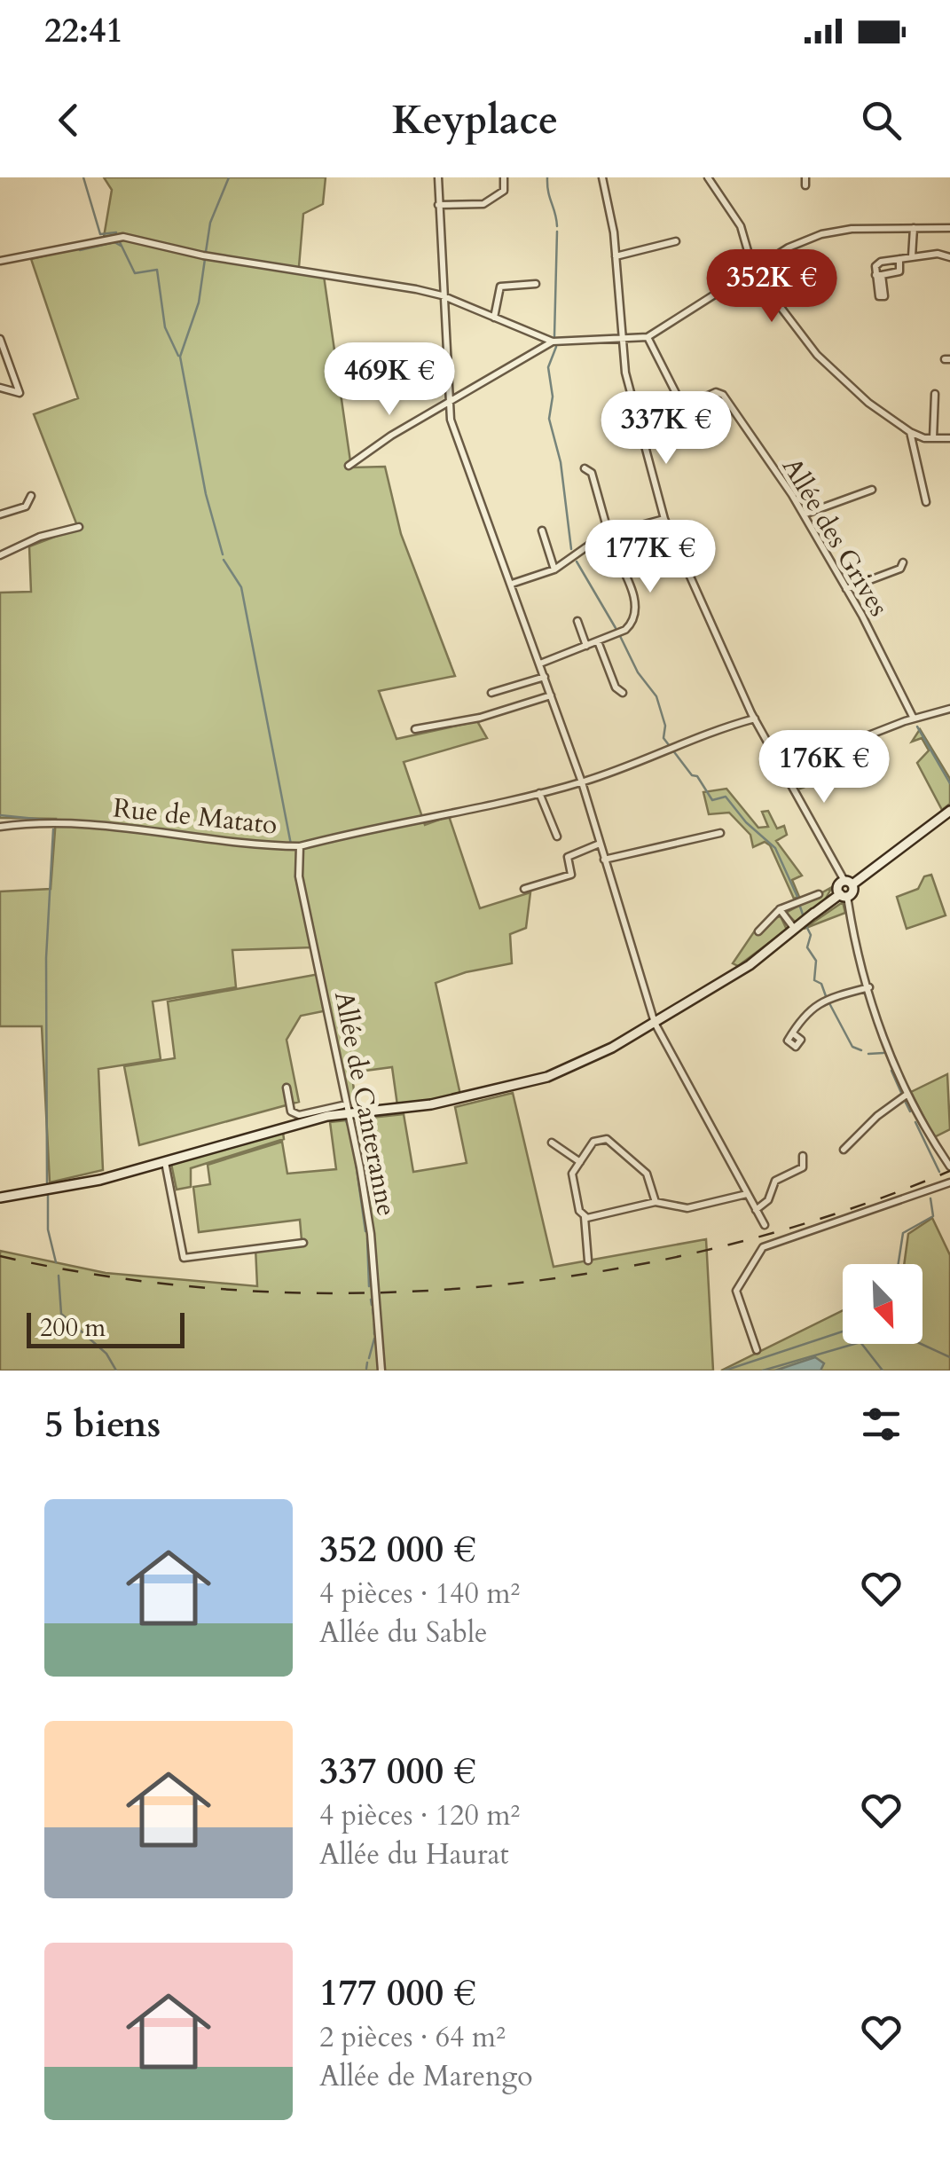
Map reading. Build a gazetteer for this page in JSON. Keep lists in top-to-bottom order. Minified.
{"streets":{"street":["Allée des Grives","Rue de Matato","Allée de Canteranne"]},"crossings":[["Rue de Matato","Allée de Canteranne"]],"scale_bar":"200 m","north":"bottom right","page":{"status":"22:41","header":"Keyplace","price":["352K €","469K €","337K €","177K €","176K €"],"scale":"200 m","heading":"5 biens","list":[{"name":"352 000 €","note":"4 pièces · 140 m² · Allée du Sable"},{"name":"337 000 €","note":"4 pièces · 120 m² · Allée du Haurat"},{"name":"177 000 €","note":"2 pièces · 64 m² · Allée de Marengo"}]}}
